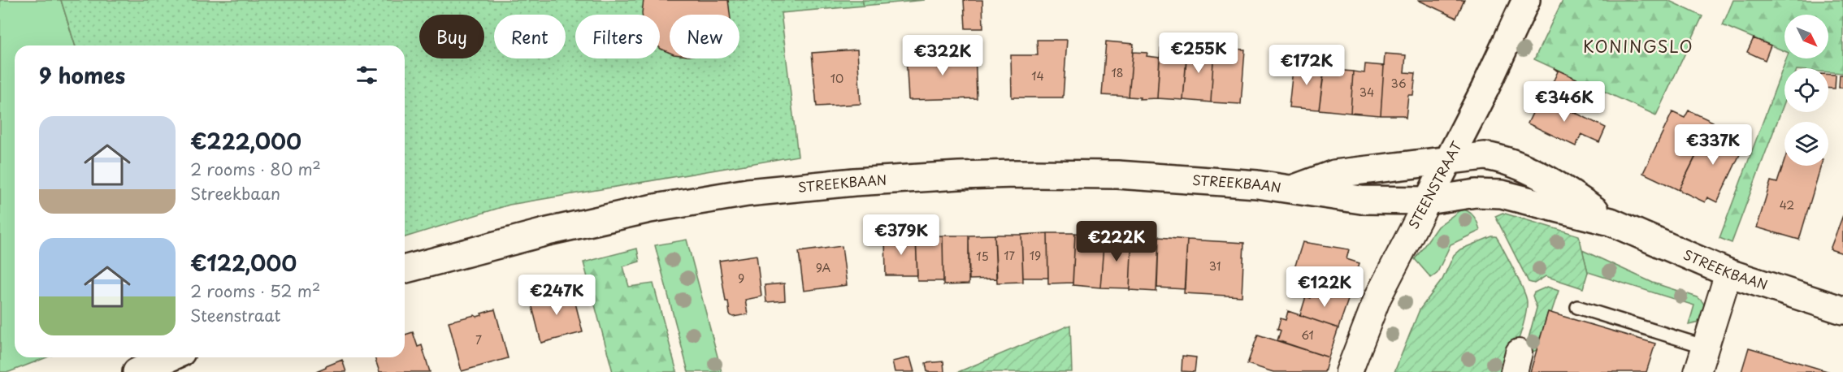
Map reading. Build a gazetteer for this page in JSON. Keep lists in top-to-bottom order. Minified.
{"streets":{"street":["STREEKBAAN","STEENSTRAAT"]},"crossings":[["STREEKBAAN","STEENSTRAAT"]],"districts":["KONINGSLO"],"house_numbers":["18","14","10","36","34","42","17","19","15","31","9A","9","61","7"],"north":"bottom right","page":{"chip":["Buy","Rent","Filters","New"],"price":["€255K","€322K","€172K","€346K","€337K","€379K","€222K","€122K","€247K"],"heading":"9 homes","list":[{"name":"€222,000","note":"2 rooms · 80 m² · Streekbaan"},{"name":"€122,000","note":"2 rooms · 52 m² · Steenstraat"}]}}
